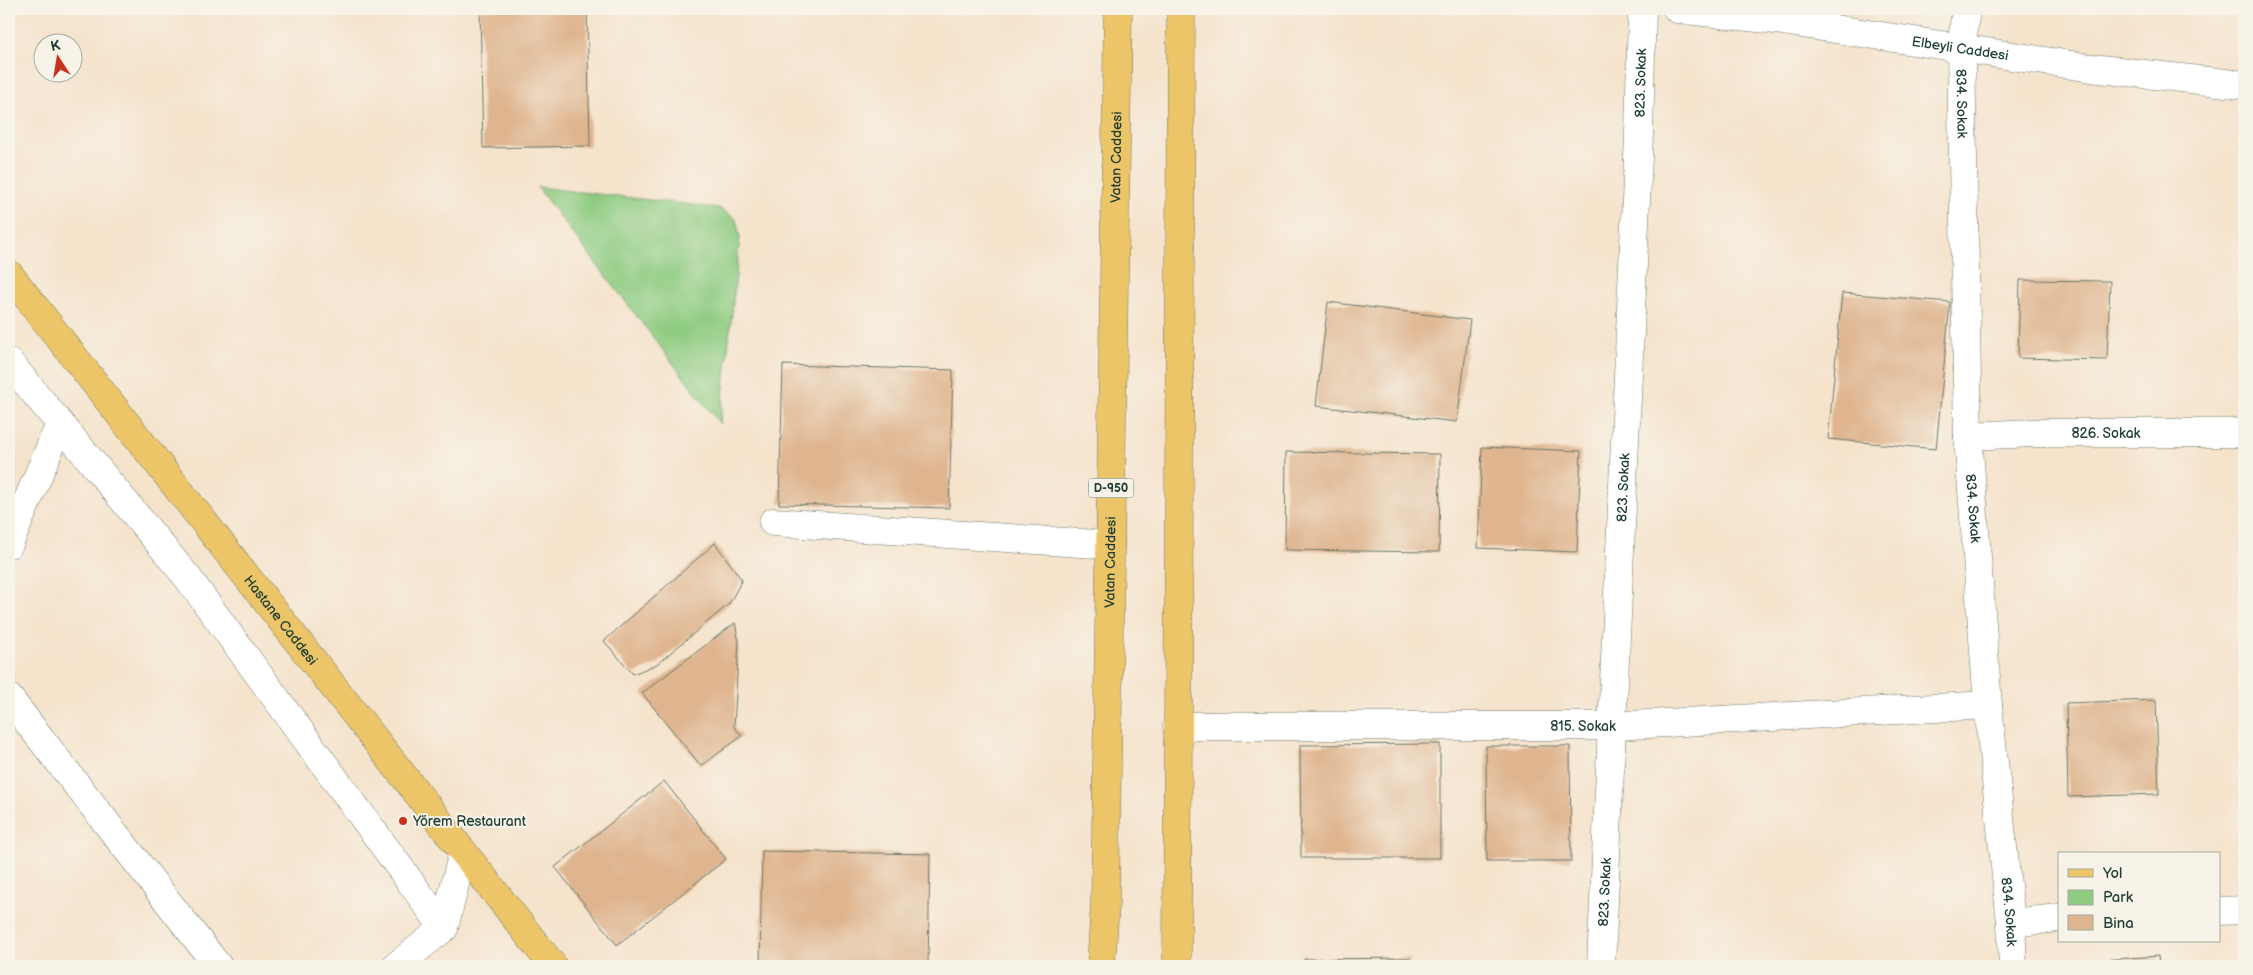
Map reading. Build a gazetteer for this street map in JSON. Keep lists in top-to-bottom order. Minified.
{"streets":{"main road":["Vatan Caddesi","D-950","Hastane Caddesi"],"street":["Elbeyli Caddesi","823. Sokak","834. Sokak","826. Sokak","815. Sokak"]},"crossings":[["Elbeyli Caddesi","834. Sokak"],["823. Sokak","815. Sokak"],["834. Sokak","826. Sokak"],["834. Sokak","815. Sokak"]],"places":["Yörem Restaurant"],"legend":["Yol","Park","Bina"],"north":"top"}
